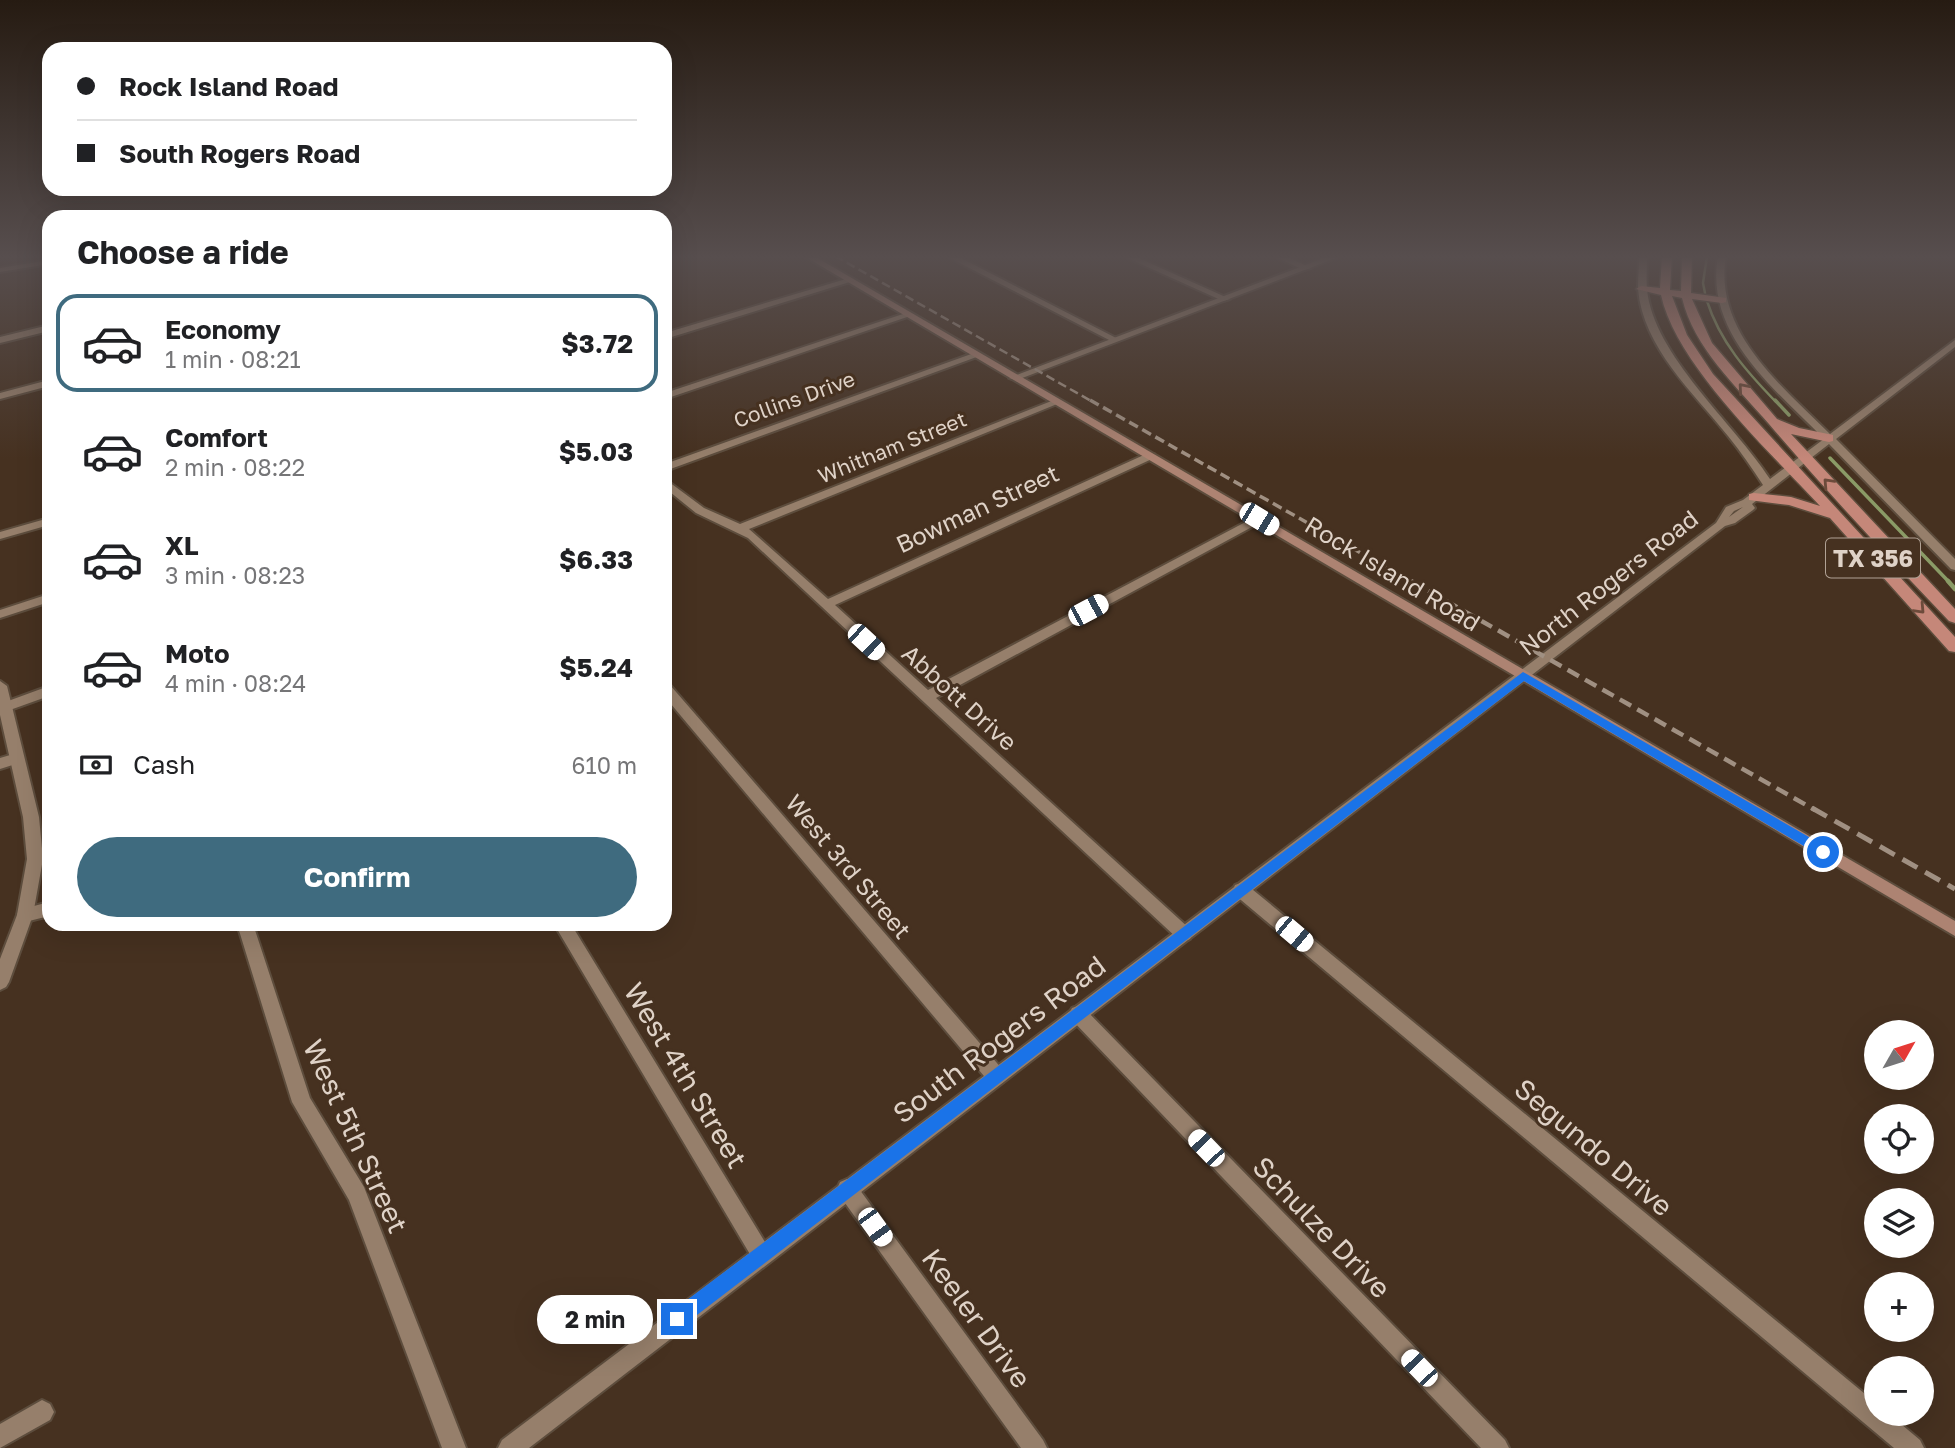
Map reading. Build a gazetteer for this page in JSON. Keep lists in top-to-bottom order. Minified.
{"streets":{"main road":["TX 356","Rock Island Road"],"street":["Collins Drive","Whitham Street","Bowman Street","North Rogers Road","Abbott Drive","West 3rd Street","South Rogers Road","West 4th Street","West 5th Street","Segundo Drive","Schulze Drive","Keeler Drive"]},"crossings":[["Collins Drive","Rock Island Road"],["Whitham Street","Rock Island Road"],["Whitham Street","Abbott Drive"],["Bowman Street","Rock Island Road"],["Bowman Street","Abbott Drive"],["TX 356","North Rogers Road"],["Rock Island Road","North Rogers Road"],["Rock Island Road","South Rogers Road"],["North Rogers Road","South Rogers Road"],["Abbott Drive","South Rogers Road"],["West 3rd Street","South Rogers Road"],["South Rogers Road","West 4th Street"],["South Rogers Road","Segundo Drive"],["South Rogers Road","Schulze Drive"],["South Rogers Road","Keeler Drive"]],"north":"top right","page":{"banner":["Rock Island Road","South Rogers Road"],"heading":"Choose a ride","list":[{"name":"Economy","note":"1 min · 08:21","value":"$3.72"},{"name":"Comfort","note":"2 min · 08:22","value":"$5.03"},{"name":"XL","note":"3 min · 08:23","value":"$6.33"},{"name":"Moto","note":"4 min · 08:24","value":"$5.24"}],"pay":["Cash","610 m"],"buttons":"Confirm","map_buttons":["+","−"],"bubble":"2 min"}}
